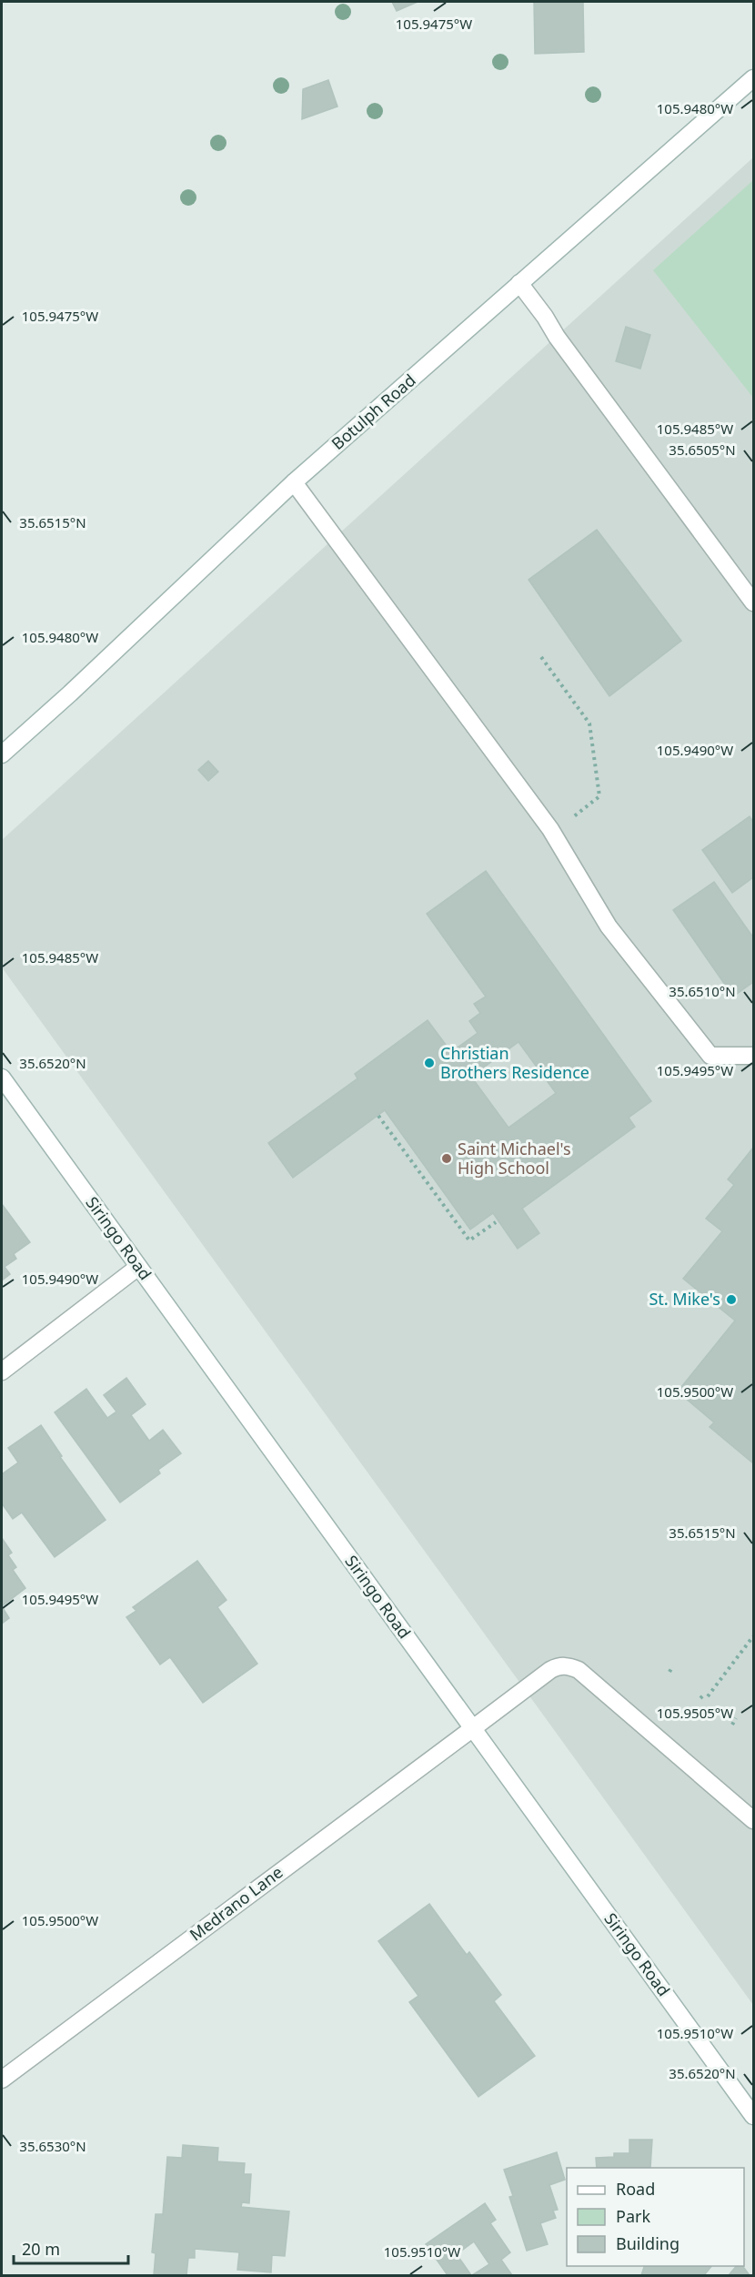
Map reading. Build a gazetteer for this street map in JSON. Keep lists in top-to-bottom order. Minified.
{"streets":{"street":["Botulph Road","Siringo Road","Medrano Lane"]},"crossings":[["Siringo Road","Medrano Lane"]],"places":["Christian Brothers Residence","Saint Michael's High School","St. Mike's"],"legend":["Road","Park","Building"],"scale_bar":"20 m","coordinates":["105.9475°W","105.9480°W","105.9485°W","35.6505°N","35.6515°N","105.9490°W","35.6510°N","35.6520°N","105.9495°W","105.9500°W","105.9505°W","105.9510°W","35.6530°N"]}
